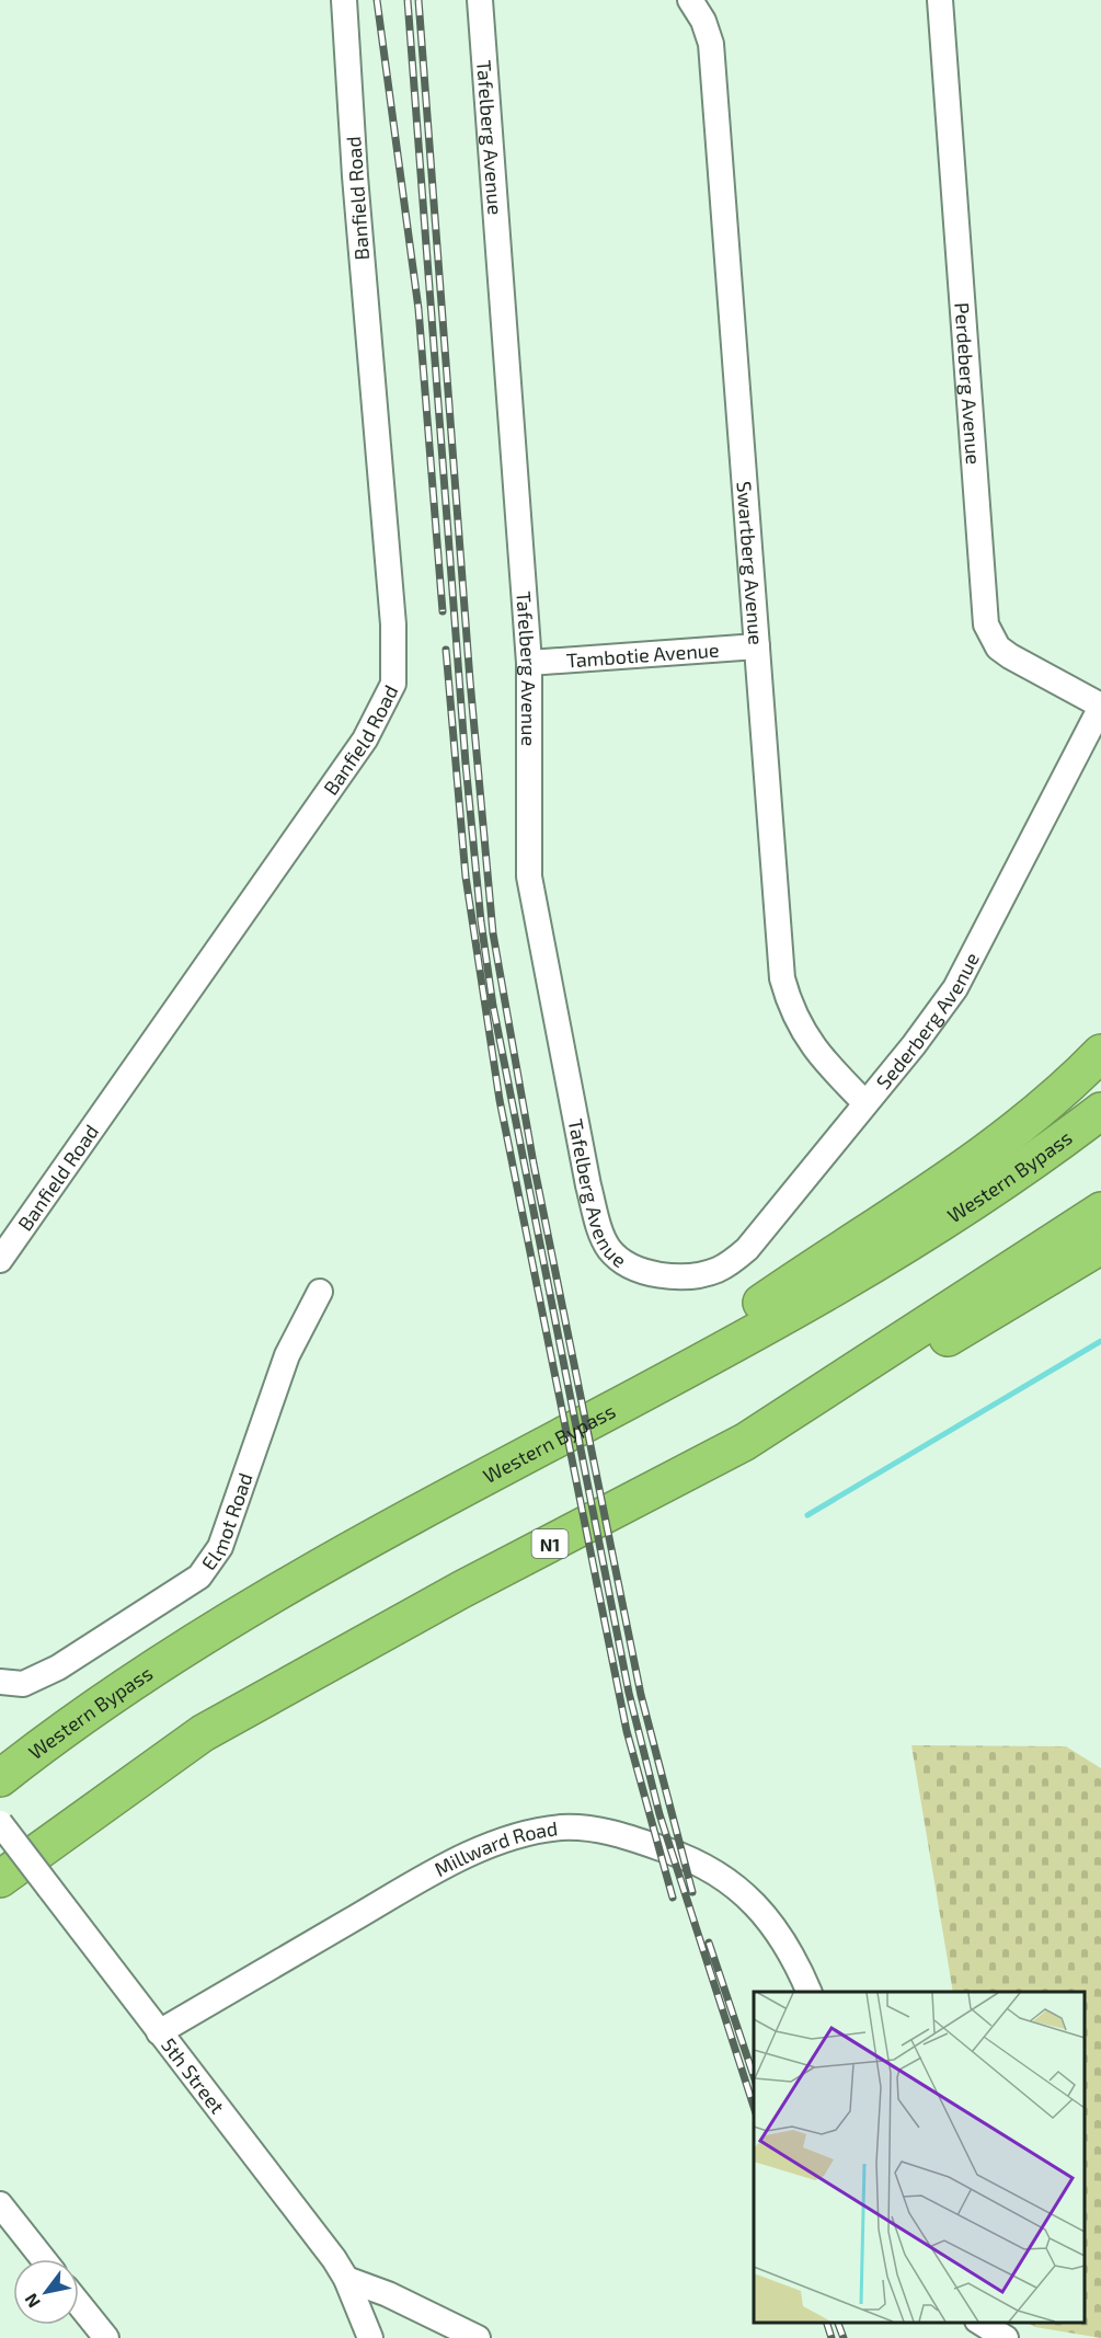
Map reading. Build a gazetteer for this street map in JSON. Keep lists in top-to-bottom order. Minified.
{"streets":{"highway":["Western Bypass","N1"],"street":["Tafelberg Avenue","Banfield Road","Perdeberg Avenue","Swartberg Avenue","Tambotie Avenue","Sederberg Avenue","Elmot Road","Millward Road","5th Street"]},"crossings":[["Tafelberg Avenue","Tambotie Avenue"],["Tafelberg Avenue","Sederberg Avenue"],["Perdeberg Avenue","Sederberg Avenue"],["Swartberg Avenue","Tambotie Avenue"],["Swartberg Avenue","Sederberg Avenue"],["Millward Road","5th Street"]],"north":"bottom left"}
